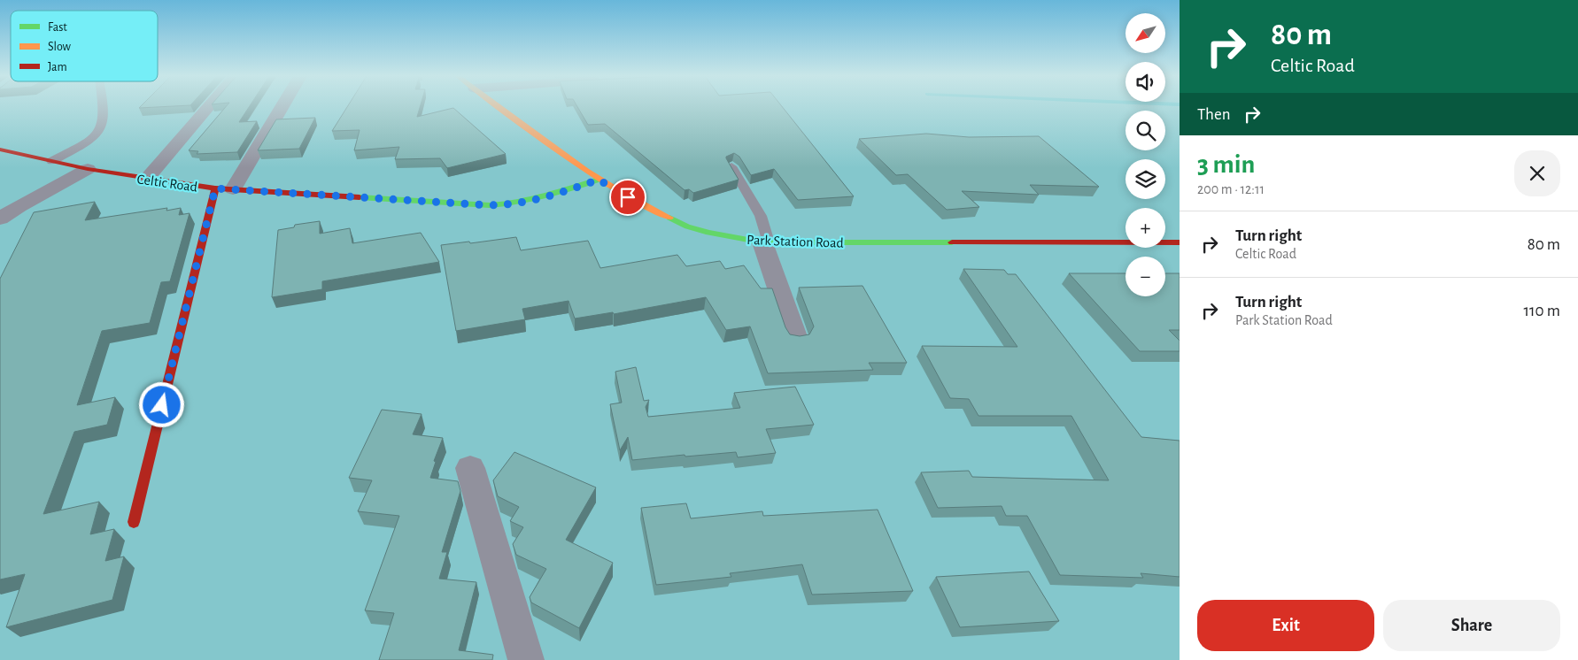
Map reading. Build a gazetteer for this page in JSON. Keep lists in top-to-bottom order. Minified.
{"streets":{"street":["Celtic Road","Park Station Road"]},"crossings":[["Celtic Road","Park Station Road"]],"legend":["Fast","Slow","Jam"],"north":"bottom left","page":{"turn":["80 m","Celtic Road"],"map_buttons":["+","−"],"then":"Then","heading":["3 min","200 m · 12:11"],"list":[{"name":"Turn right","note":"Celtic Road","value":"80 m"},{"name":"Turn right","note":"Park Station Road","value":"110 m"}],"buttons":["Exit","Share"]}}
